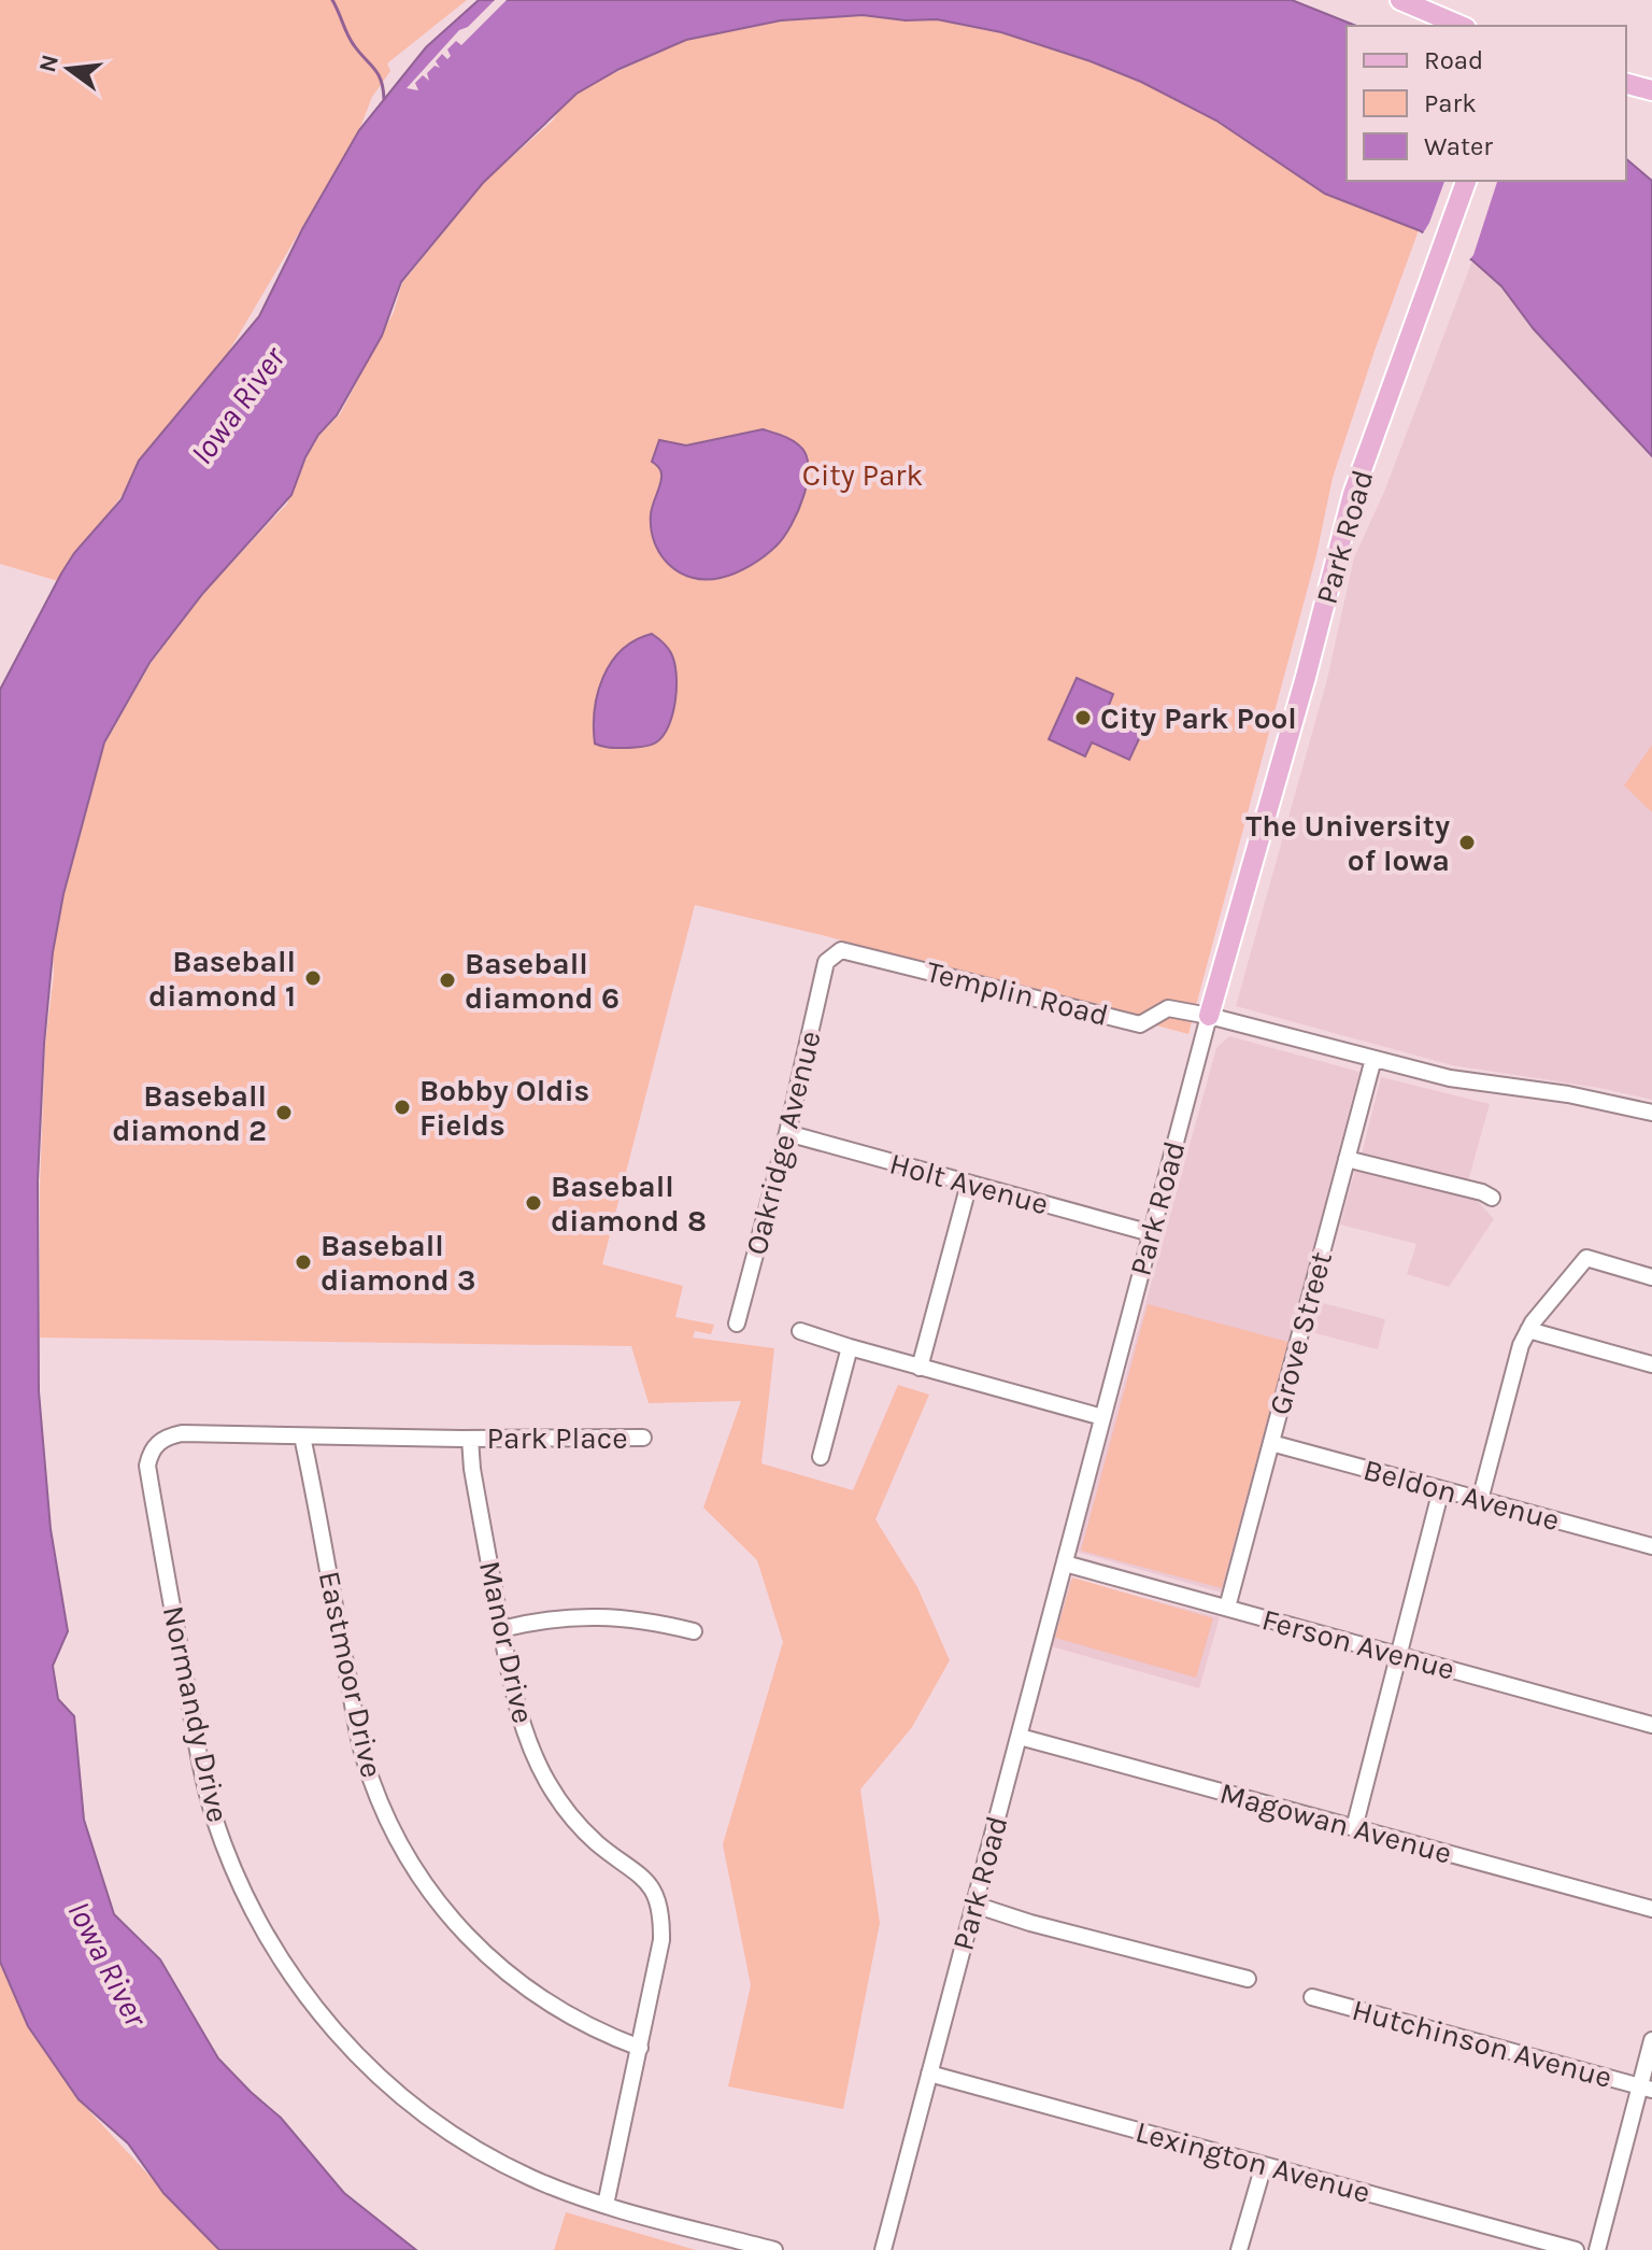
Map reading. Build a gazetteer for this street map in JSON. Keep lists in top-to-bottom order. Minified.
{"streets":{"main road":["Park Road"],"street":["Templin Road","Oakridge Avenue","Holt Avenue","Grove Street","Park Place","Beldon Avenue","Manor Drive","Ferson Avenue","Eastmoor Drive","Normandy Drive","Magowan Avenue","Hutchinson Avenue","Lexington Avenue"]},"crossings":[["Park Road","Templin Road"],["Park Road","Holt Avenue"],["Park Road","Ferson Avenue"],["Park Road","Magowan Avenue"],["Park Road","Lexington Avenue"],["Templin Road","Oakridge Avenue"],["Templin Road","Grove Street"],["Oakridge Avenue","Holt Avenue"],["Grove Street","Beldon Avenue"],["Grove Street","Ferson Avenue"],["Park Place","Manor Drive"],["Park Place","Normandy Drive"],["Manor Drive","Eastmoor Drive"],["Manor Drive","Normandy Drive"],["Eastmoor Drive","Normandy Drive"]],"water":["Iowa River"],"parks":["City Park"],"places":["City Park Pool","The University of Iowa","Baseball diamond 1","Baseball diamond 6","Bobby Oldis Fields","Baseball diamond 2","Baseball diamond 8","Baseball diamond 3"],"legend":["Road","Park","Water"],"north":"left"}
